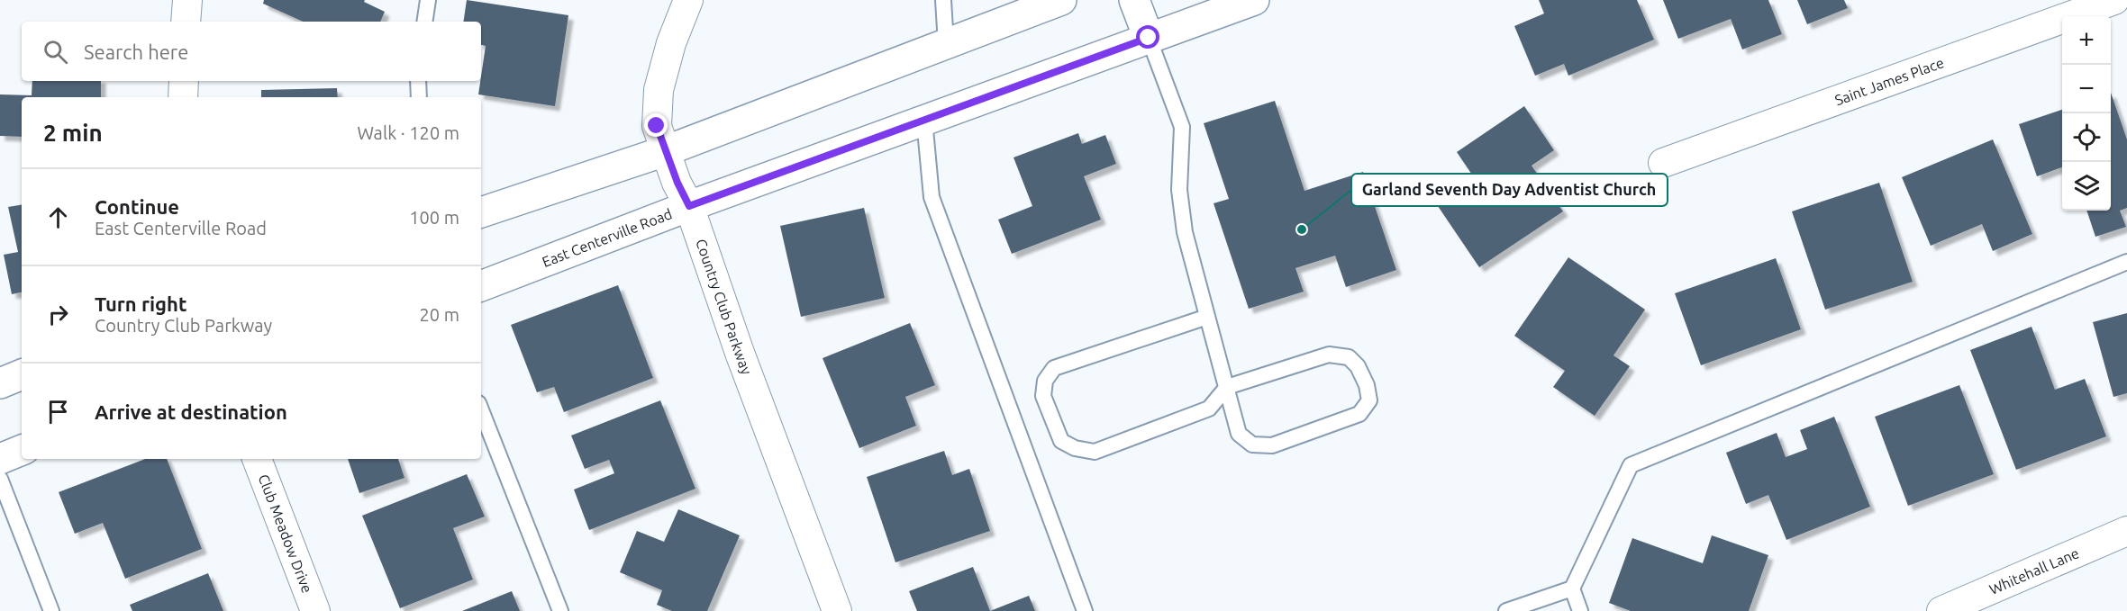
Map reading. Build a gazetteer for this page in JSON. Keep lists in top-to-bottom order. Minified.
{"streets":{"main road":["East Centerville Road"],"street":["Saint James Place","Country Club Parkway","Club Meadow Drive","Whitehall Lane"]},"crossings":[["East Centerville Road","Country Club Parkway"]],"places":["Garland Seventh Day Adventist Church"],"page":{"map_buttons":["+","−"],"search":"Search here","heading":["2 min","Walk · 120 m"],"list":[["Continue","East Centerville Road","100 m"],["Turn right","Country Club Parkway","20 m"],"Arrive at destination"]}}
